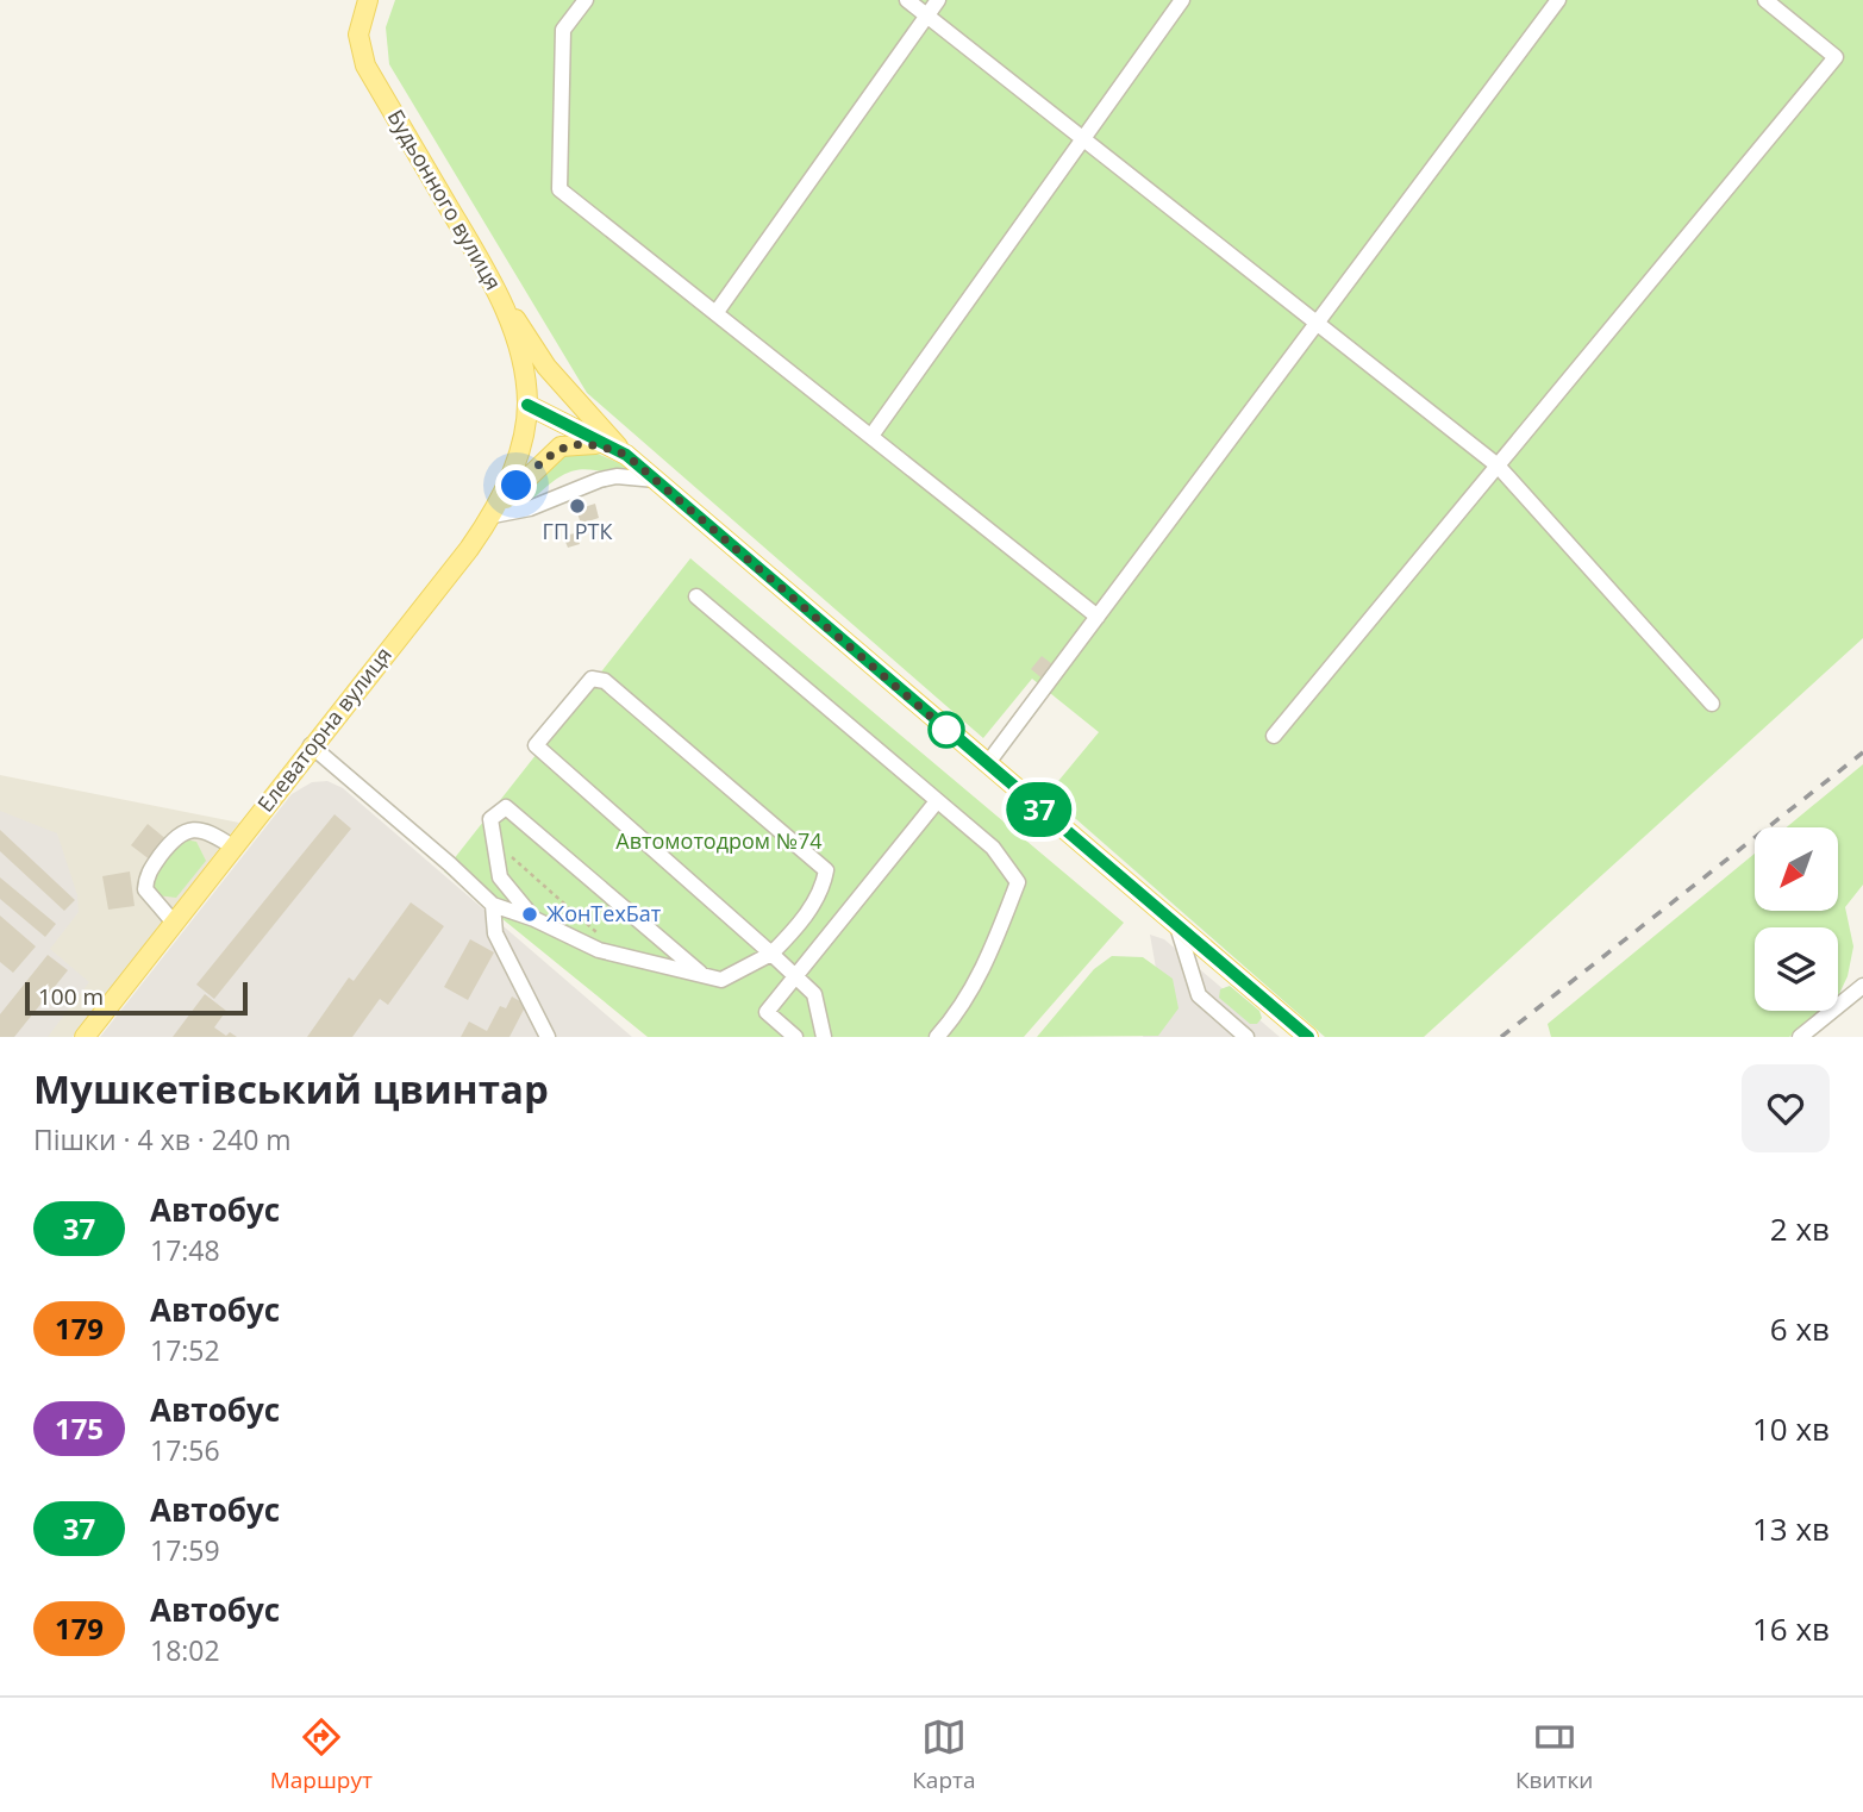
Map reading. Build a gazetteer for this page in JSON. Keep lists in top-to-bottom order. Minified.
{"streets":{"main road":["Будьонного вулиця","Елеваторна вулиця"]},"crossings":[["Будьонного вулиця","Елеваторна вулиця"]],"parks":["Автомотодром №74"],"places":["ГП РТК","ЖонТехБат"],"lines":["bus line 37"],"scale_bar":"100 m","north":"bottom left","page":{"on_map":"37","scale":"100 m","heading":["Мушкетівський цвинтар","Пішки · 4 хв · 240 m"],"list":[{"mark":"37","name":"Автобус","note":"17:48","value":"2 хв"},{"mark":"179","name":"Автобус","note":"17:52","value":"6 хв"},{"mark":"175","name":"Автобус","note":"17:56","value":"10 хв"},{"mark":"37","name":"Автобус","note":"17:59","value":"13 хв"},{"mark":"179","name":"Автобус","note":"18:02","value":"16 хв"}],"tabs":["Маршрут","Карта","Квитки"]}}
